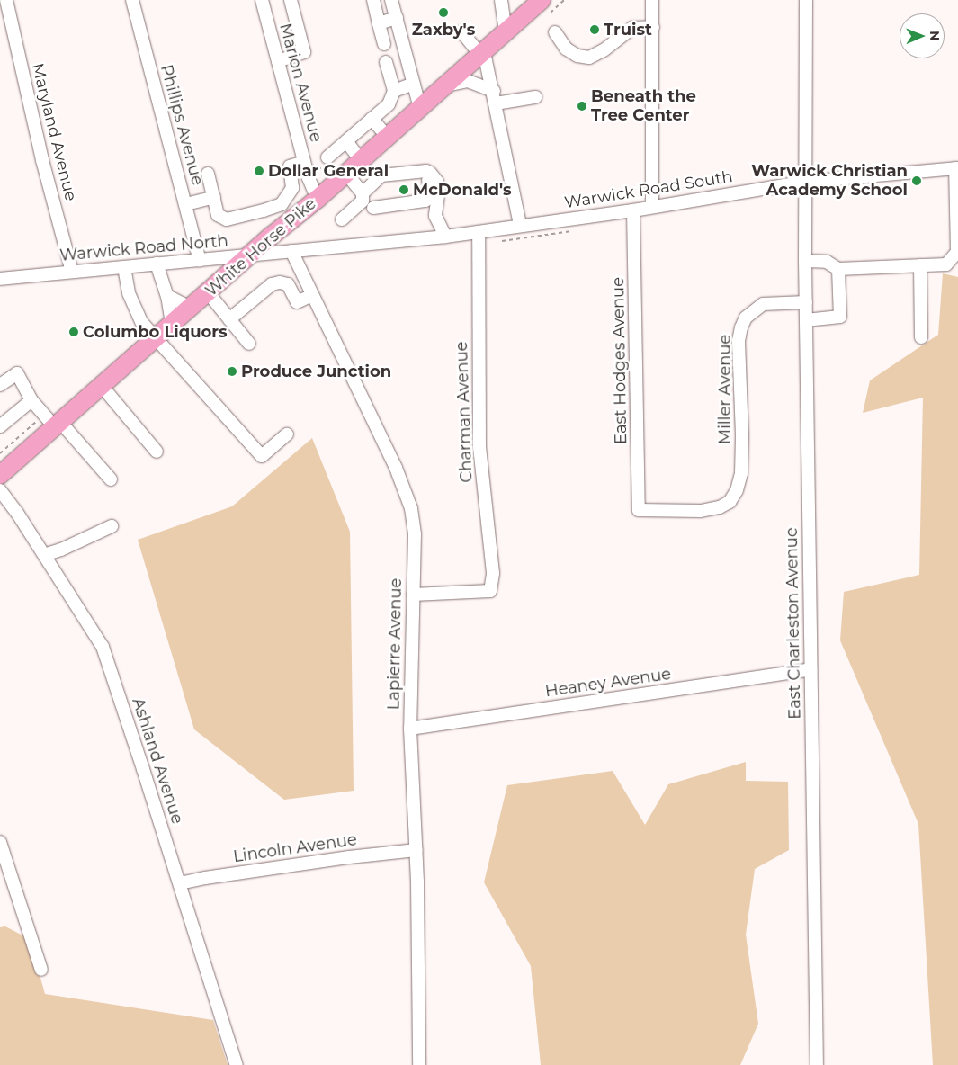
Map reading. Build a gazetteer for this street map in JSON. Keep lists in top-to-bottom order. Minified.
{"streets":{"highway":["White Horse Pike"],"street":["Marion Avenue","Phillips Avenue","Maryland Avenue","Warwick Road South","Warwick Road North","East Hodges Avenue","Miller Avenue","Charman Avenue","East Charleston Avenue","Lapierre Avenue","Heaney Avenue","Ashland Avenue","Lincoln Avenue"]},"crossings":[["Marion Avenue","White Horse Pike"],["Phillips Avenue","Warwick Road North"],["Maryland Avenue","Warwick Road North"],["Warwick Road South","Warwick Road North"],["Warwick Road South","East Hodges Avenue"],["Warwick Road South","Charman Avenue"],["Warwick Road South","East Charleston Avenue"],["White Horse Pike","Warwick Road North"],["Warwick Road North","Charman Avenue"],["Warwick Road North","Lapierre Avenue"],["East Hodges Avenue","Miller Avenue"],["Miller Avenue","East Charleston Avenue"],["Charman Avenue","Lapierre Avenue"],["East Charleston Avenue","Heaney Avenue"],["Lapierre Avenue","Heaney Avenue"],["Lapierre Avenue","Lincoln Avenue"],["Ashland Avenue","Lincoln Avenue"]],"places":["Zaxby's","Truist","Beneath the Tree Center","Dollar General","Warwick Christian Academy School","McDonald's","Columbo Liquors","Produce Junction"],"north":"right"}
